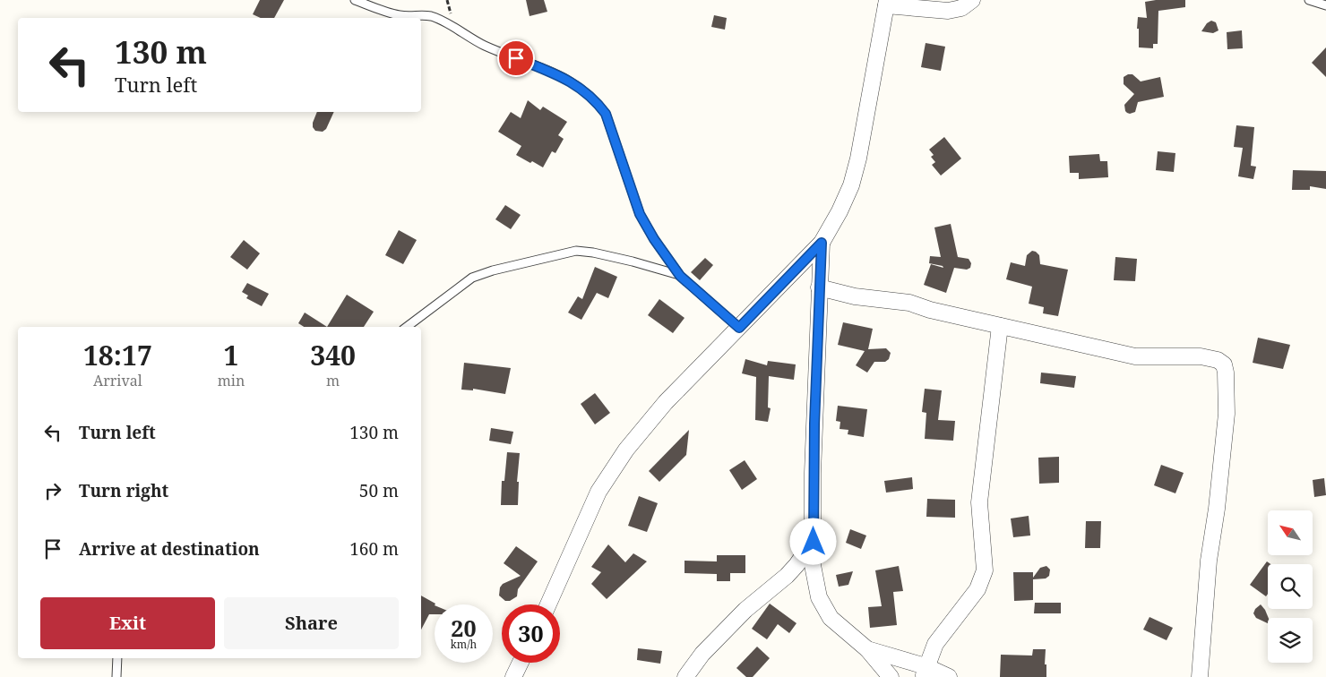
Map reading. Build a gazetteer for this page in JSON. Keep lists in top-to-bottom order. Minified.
{"north":"top left","page":{"turn":["130 m","Turn left"],"eta":["18:17","Arrival","1","min","340","m"],"list":[{"name":"Turn left","value":"130 m"},{"name":"Turn right","value":"50 m"},{"name":"Arrive at destination","value":"160 m"}],"buttons":["Exit","Share"],"speed":"20 km/h","limit":"30"}}
